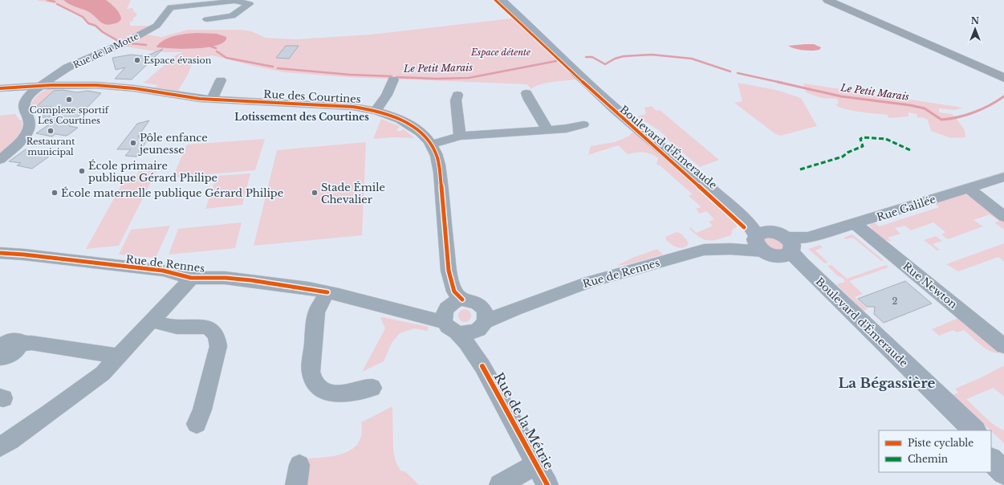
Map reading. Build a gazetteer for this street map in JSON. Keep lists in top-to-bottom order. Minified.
{"streets":{"main road":["Boulevard d'Émeraude"],"street":["Rue de la Motte","Rue des Courtines","Rue Galilée","Rue de Rennes","Rue Newton","Rue de la Métrie"]},"crossings":[["Rue de la Motte","Rue des Courtines"],["Rue des Courtines","Rue de Rennes"],["Rue des Courtines","Rue de la Métrie"],["Boulevard d'Émeraude","Rue Galilée"],["Boulevard d'Émeraude","Rue de Rennes"],["Rue Galilée","Rue de Rennes"],["Rue Galilée","Rue Newton"],["Rue de Rennes","Rue de la Métrie"]],"districts":["Lotissement des Courtines","La Bégassière"],"water":["Le Petit Marais"],"parks":["Espace détente"],"places":["Espace évasion","Complexe sportif Les Courtines","Restaurant municipal","Pôle enfance jeunesse","École primaire publique Gérard Philipe","École maternelle publique Gérard Philipe","Stade Émile Chevalier"],"house_numbers":["2"],"legend":["Piste cyclable","Chemin"],"north":"top"}
